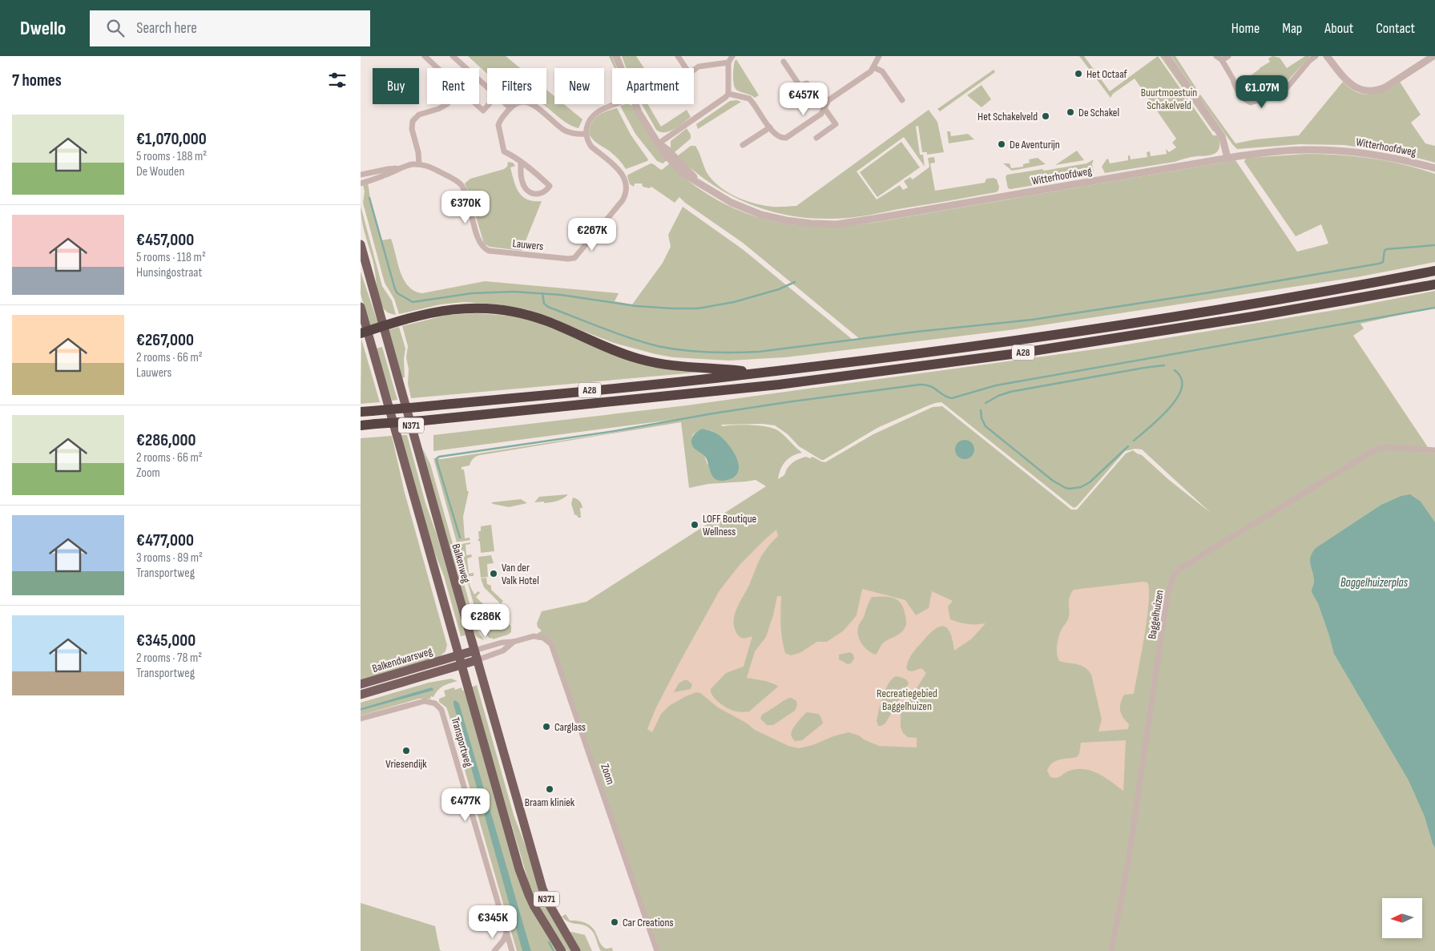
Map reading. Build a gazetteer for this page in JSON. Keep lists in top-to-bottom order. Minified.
{"streets":{"highway":["A28"],"main road":["N371","Balkenweg","Balkendwarsweg","Zoom"],"street":["Witterhoofdweg","Lauwers","Baggelhuizen","Transportweg"]},"crossings":[["A28","N371"],["A28","Balkenweg"],["N371","Balkendwarsweg"],["N371","Zoom"],["Balkenweg","Balkendwarsweg"],["Balkenweg","Zoom"],["Balkendwarsweg","Zoom"]],"water":["Baggelhuizerplas"],"parks":["Buurtmoestuin Schakelveld","Recreatiegebied Baggelhuizen"],"places":["Het Octaaf","De Schakel","Het Schakelveld","De Aventurijn","LOFF Boutique Wellness","Van der Valk Hotel","Carglass","Vriesendijk","Braam kliniek","Car Creations"],"north":"left","page":{"header":"Dwello","search":"Search here","nav":["Home","Map","About","Contact"],"heading":"7 homes","chip":["Buy","Rent","Filters","New","Apartment"],"price":["€1.07M","€457K","€370K","€267K","€286K","€477K","€345K"],"list":[{"name":"€1,070,000","note":"5 rooms · 188 m² · De Wouden"},{"name":"€457,000","note":"5 rooms · 118 m² · Hunsingostraat"},{"name":"€267,000","note":"2 rooms · 66 m² · Lauwers"},{"name":"€286,000","note":"2 rooms · 66 m² · Zoom"},{"name":"€477,000","note":"3 rooms · 89 m² · Transportweg"},{"name":"€345,000","note":"2 rooms · 78 m² · Transportweg"}]}}
